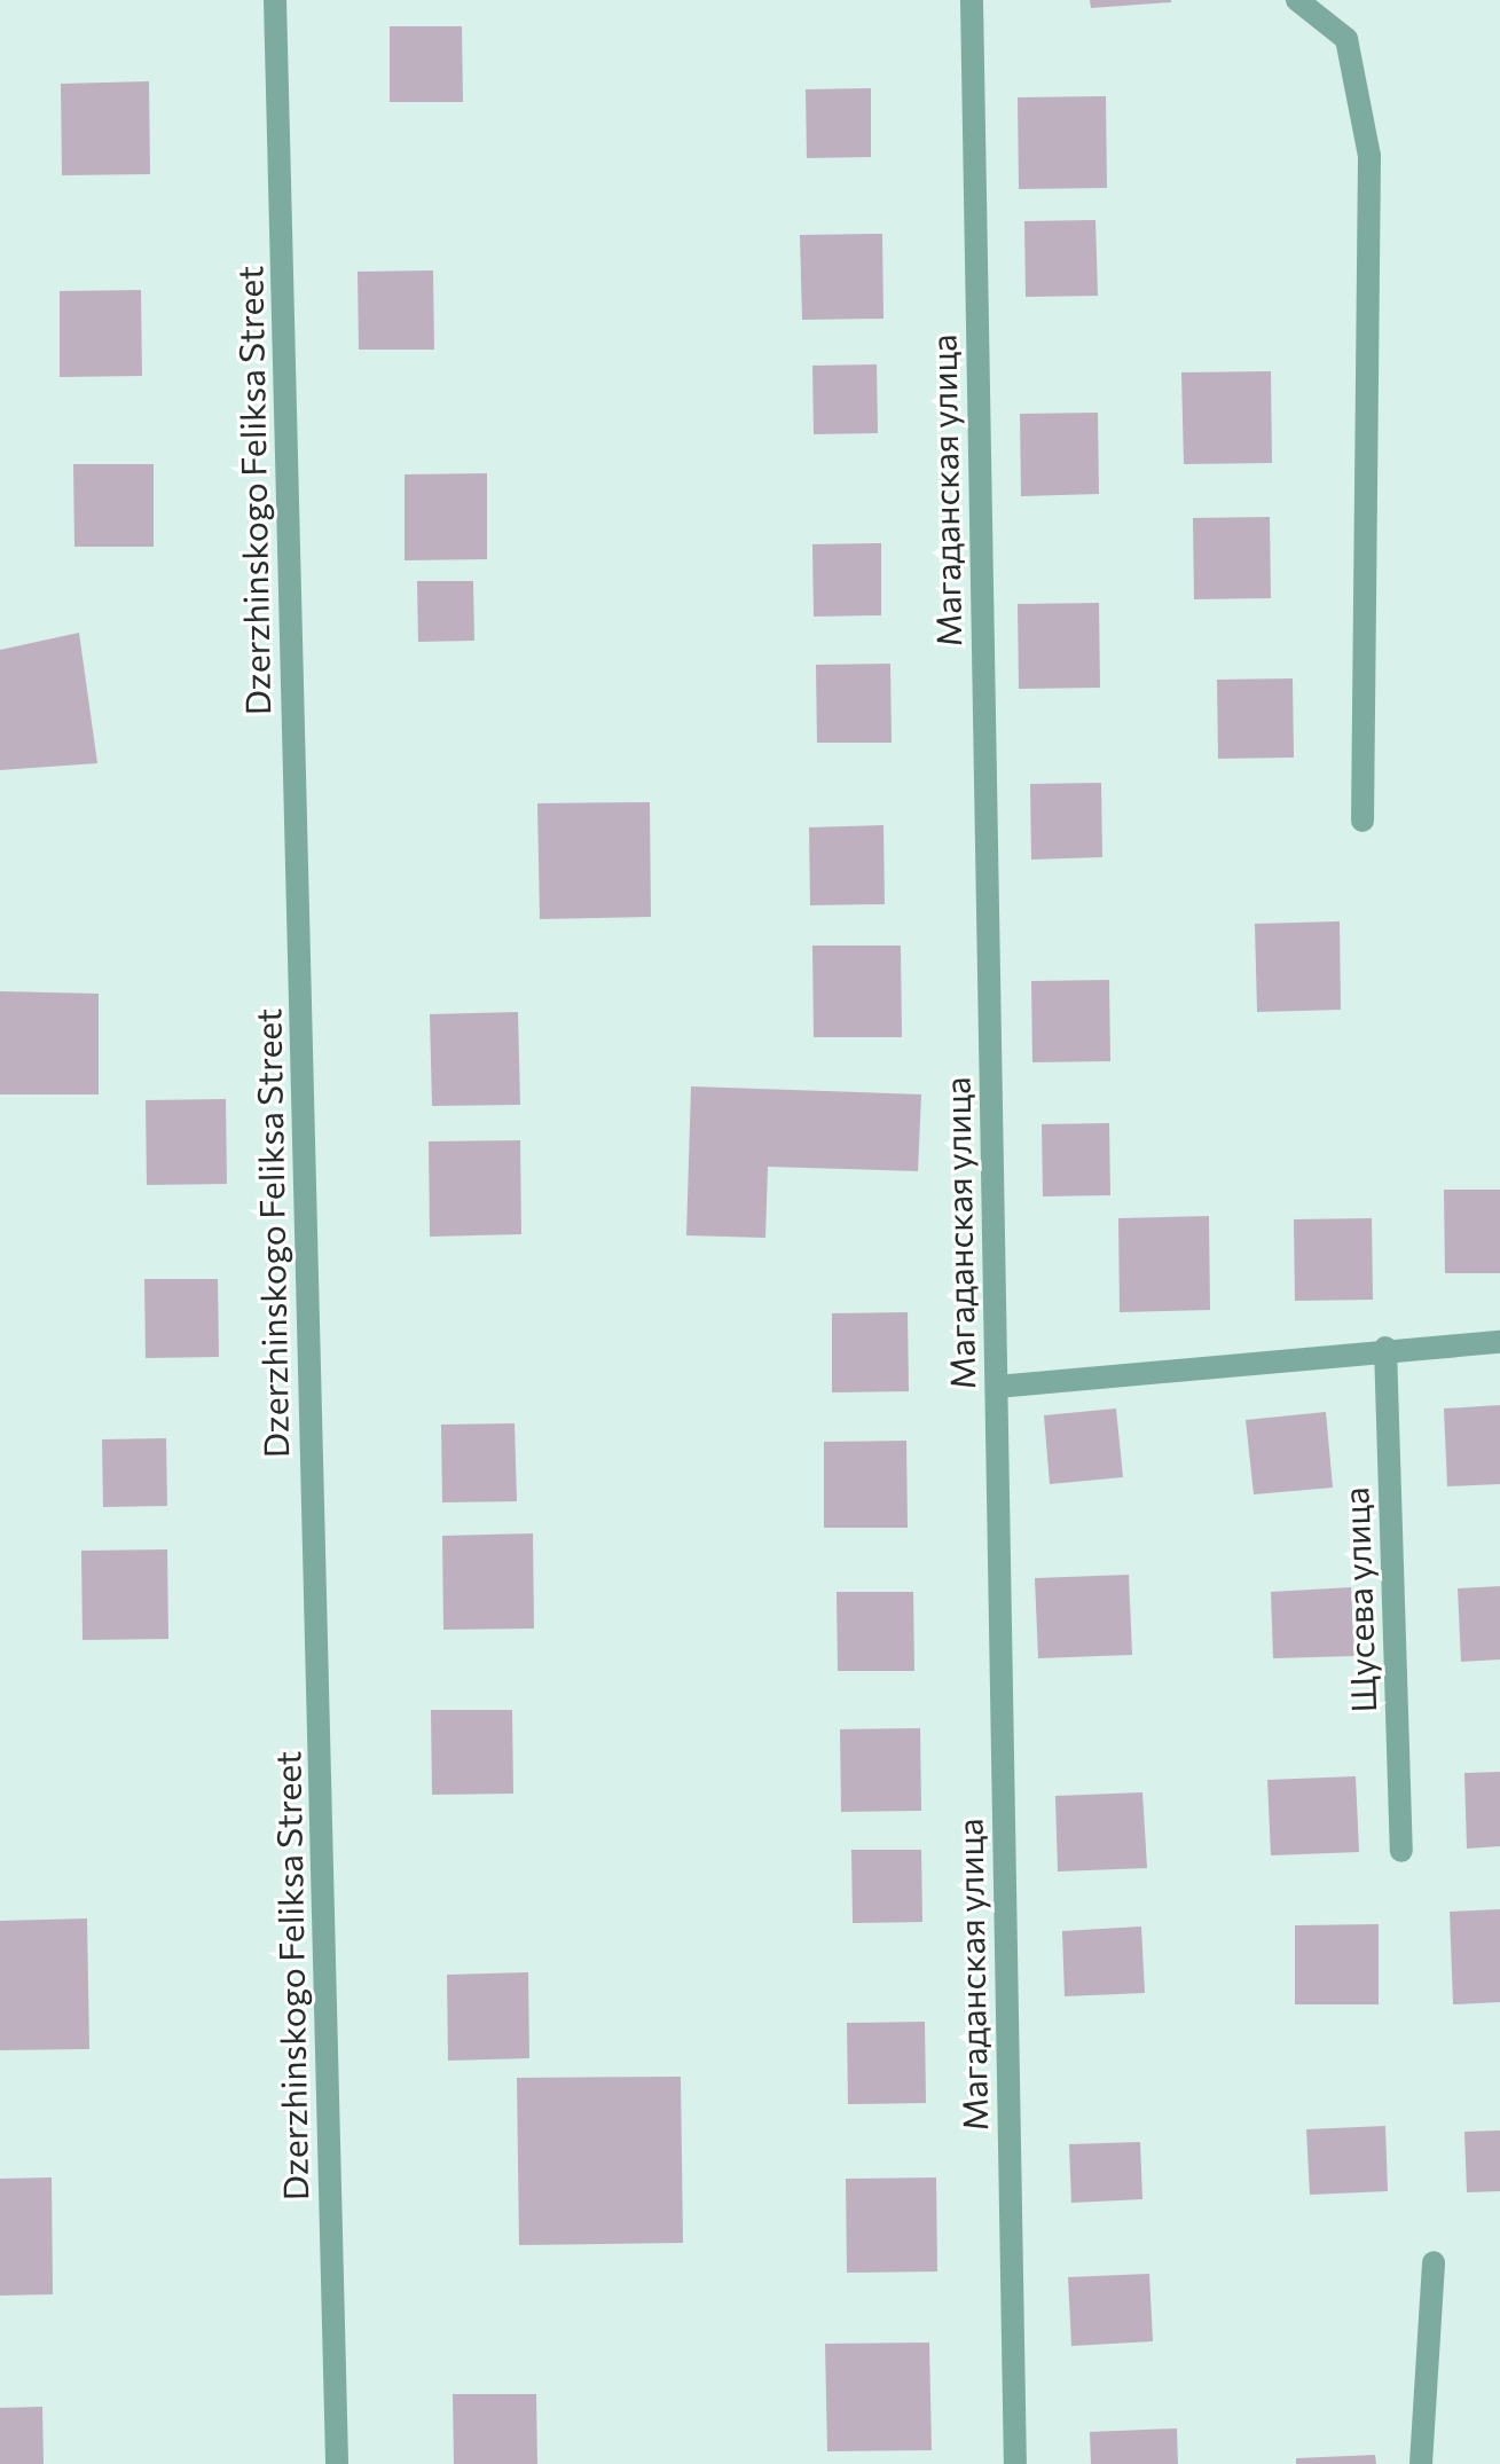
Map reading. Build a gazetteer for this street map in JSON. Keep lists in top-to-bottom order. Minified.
{"streets":{"street":["Dzerzhinskogo Feliksa Street","Магаданская улица","Щусева улица"]}}
